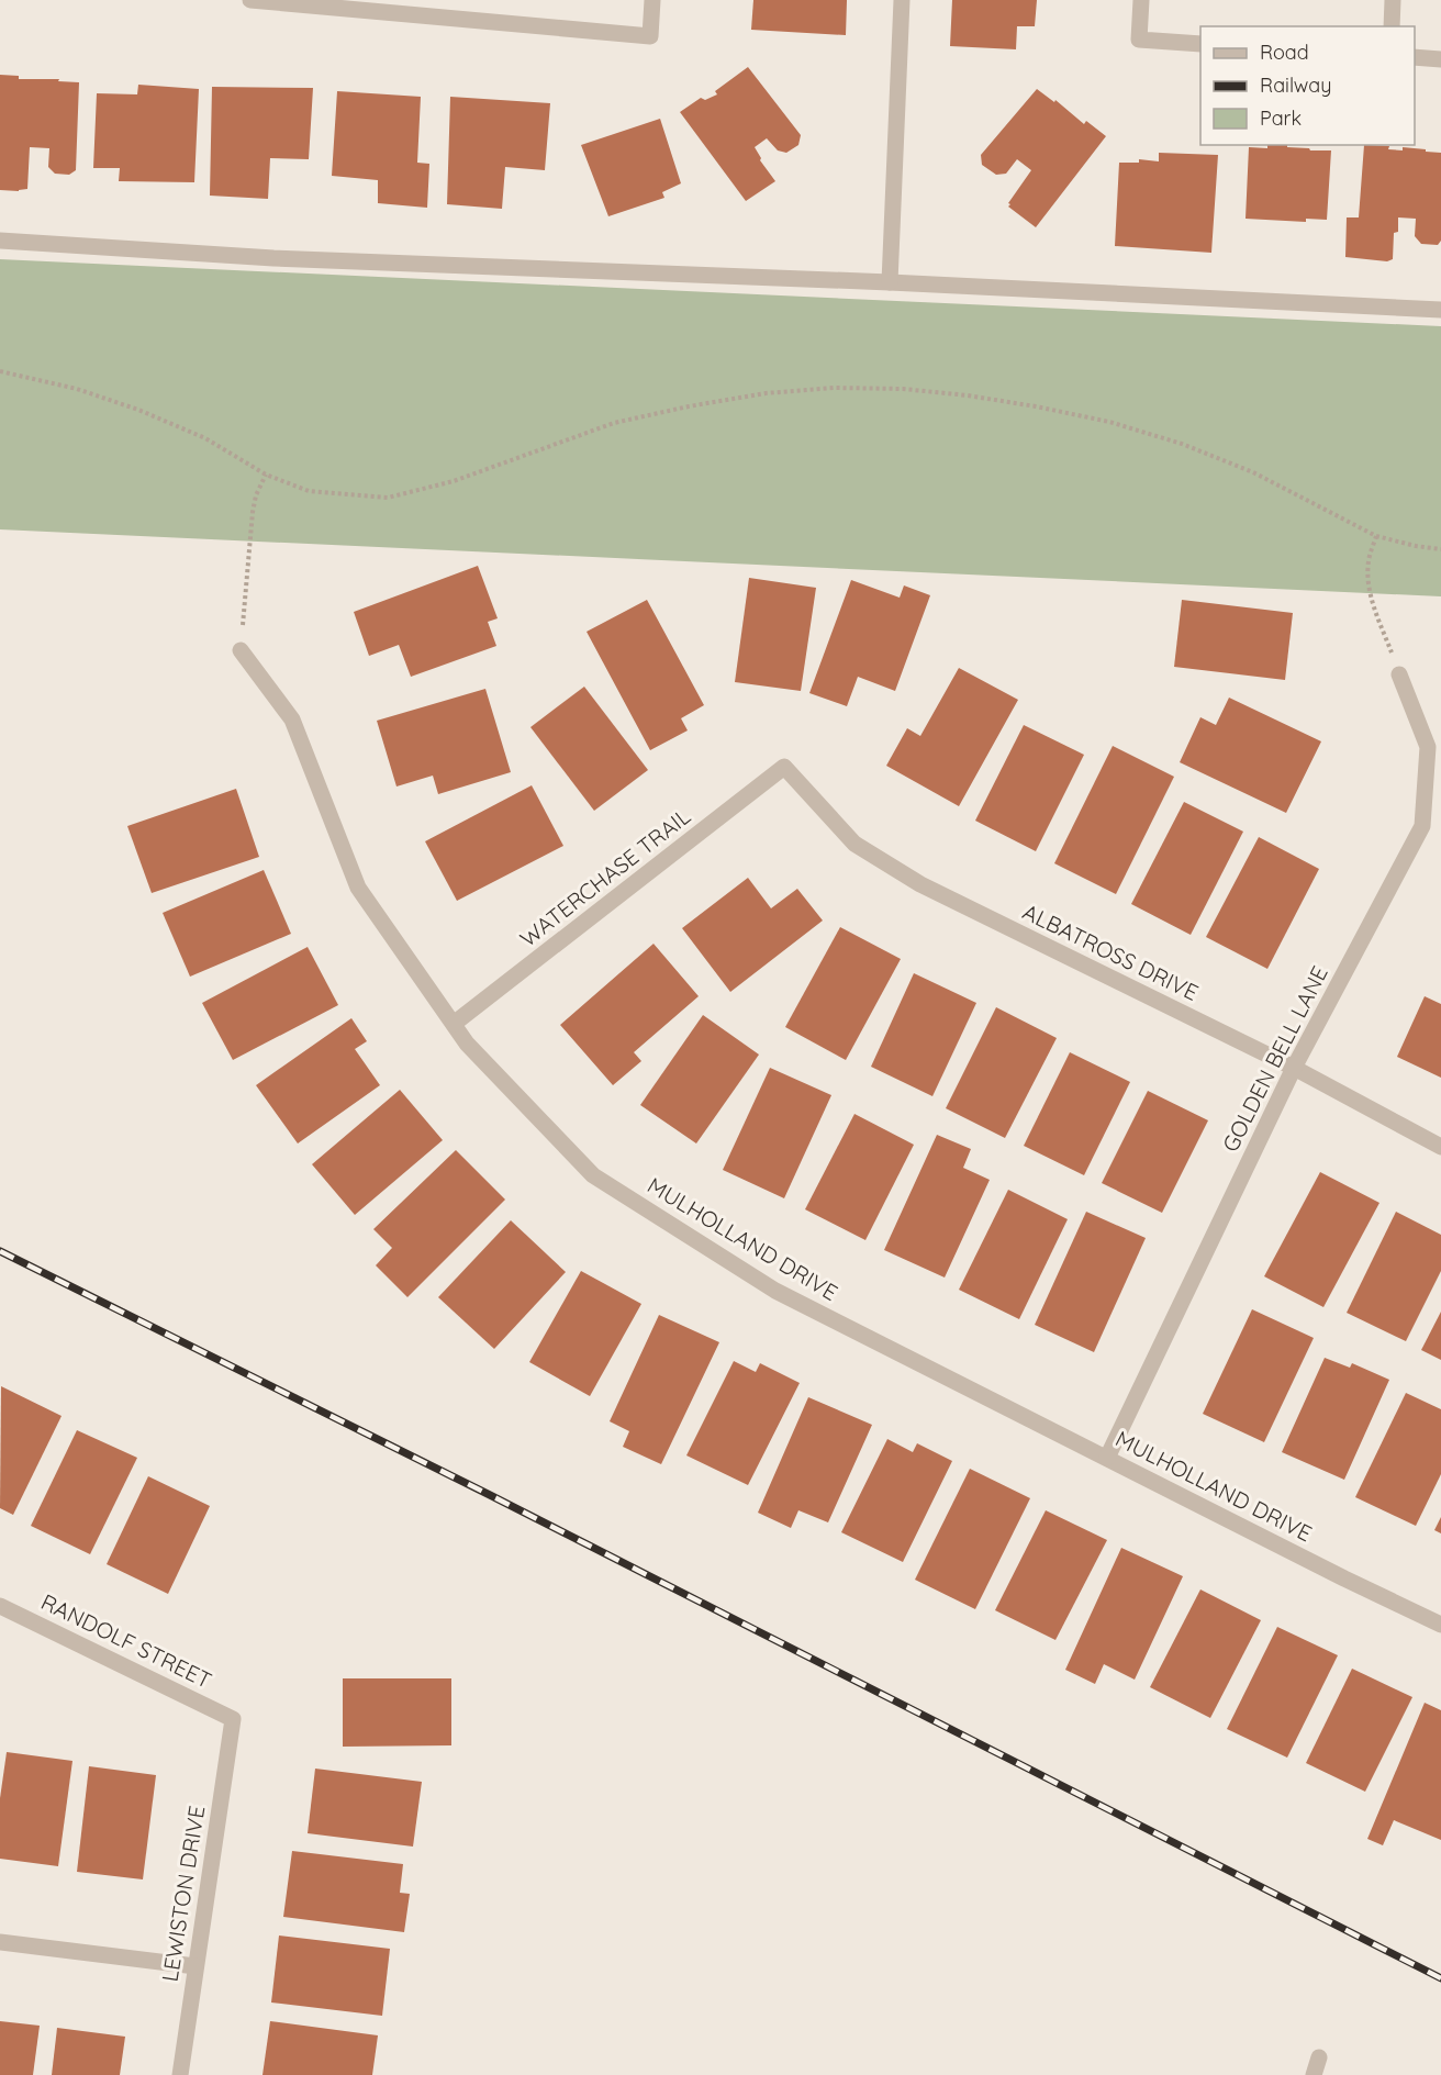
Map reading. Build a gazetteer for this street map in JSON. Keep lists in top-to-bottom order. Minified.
{"streets":{"street":["WATERCHASE TRAIL","ALBATROSS DRIVE","GOLDEN BELL LANE","MULHOLLAND DRIVE","RANDOLF STREET","LEWISTON DRIVE"]},"crossings":[["WATERCHASE TRAIL","ALBATROSS DRIVE"],["WATERCHASE TRAIL","MULHOLLAND DRIVE"],["ALBATROSS DRIVE","GOLDEN BELL LANE"],["GOLDEN BELL LANE","MULHOLLAND DRIVE"],["RANDOLF STREET","LEWISTON DRIVE"]],"legend":["Road","Railway","Park"]}
